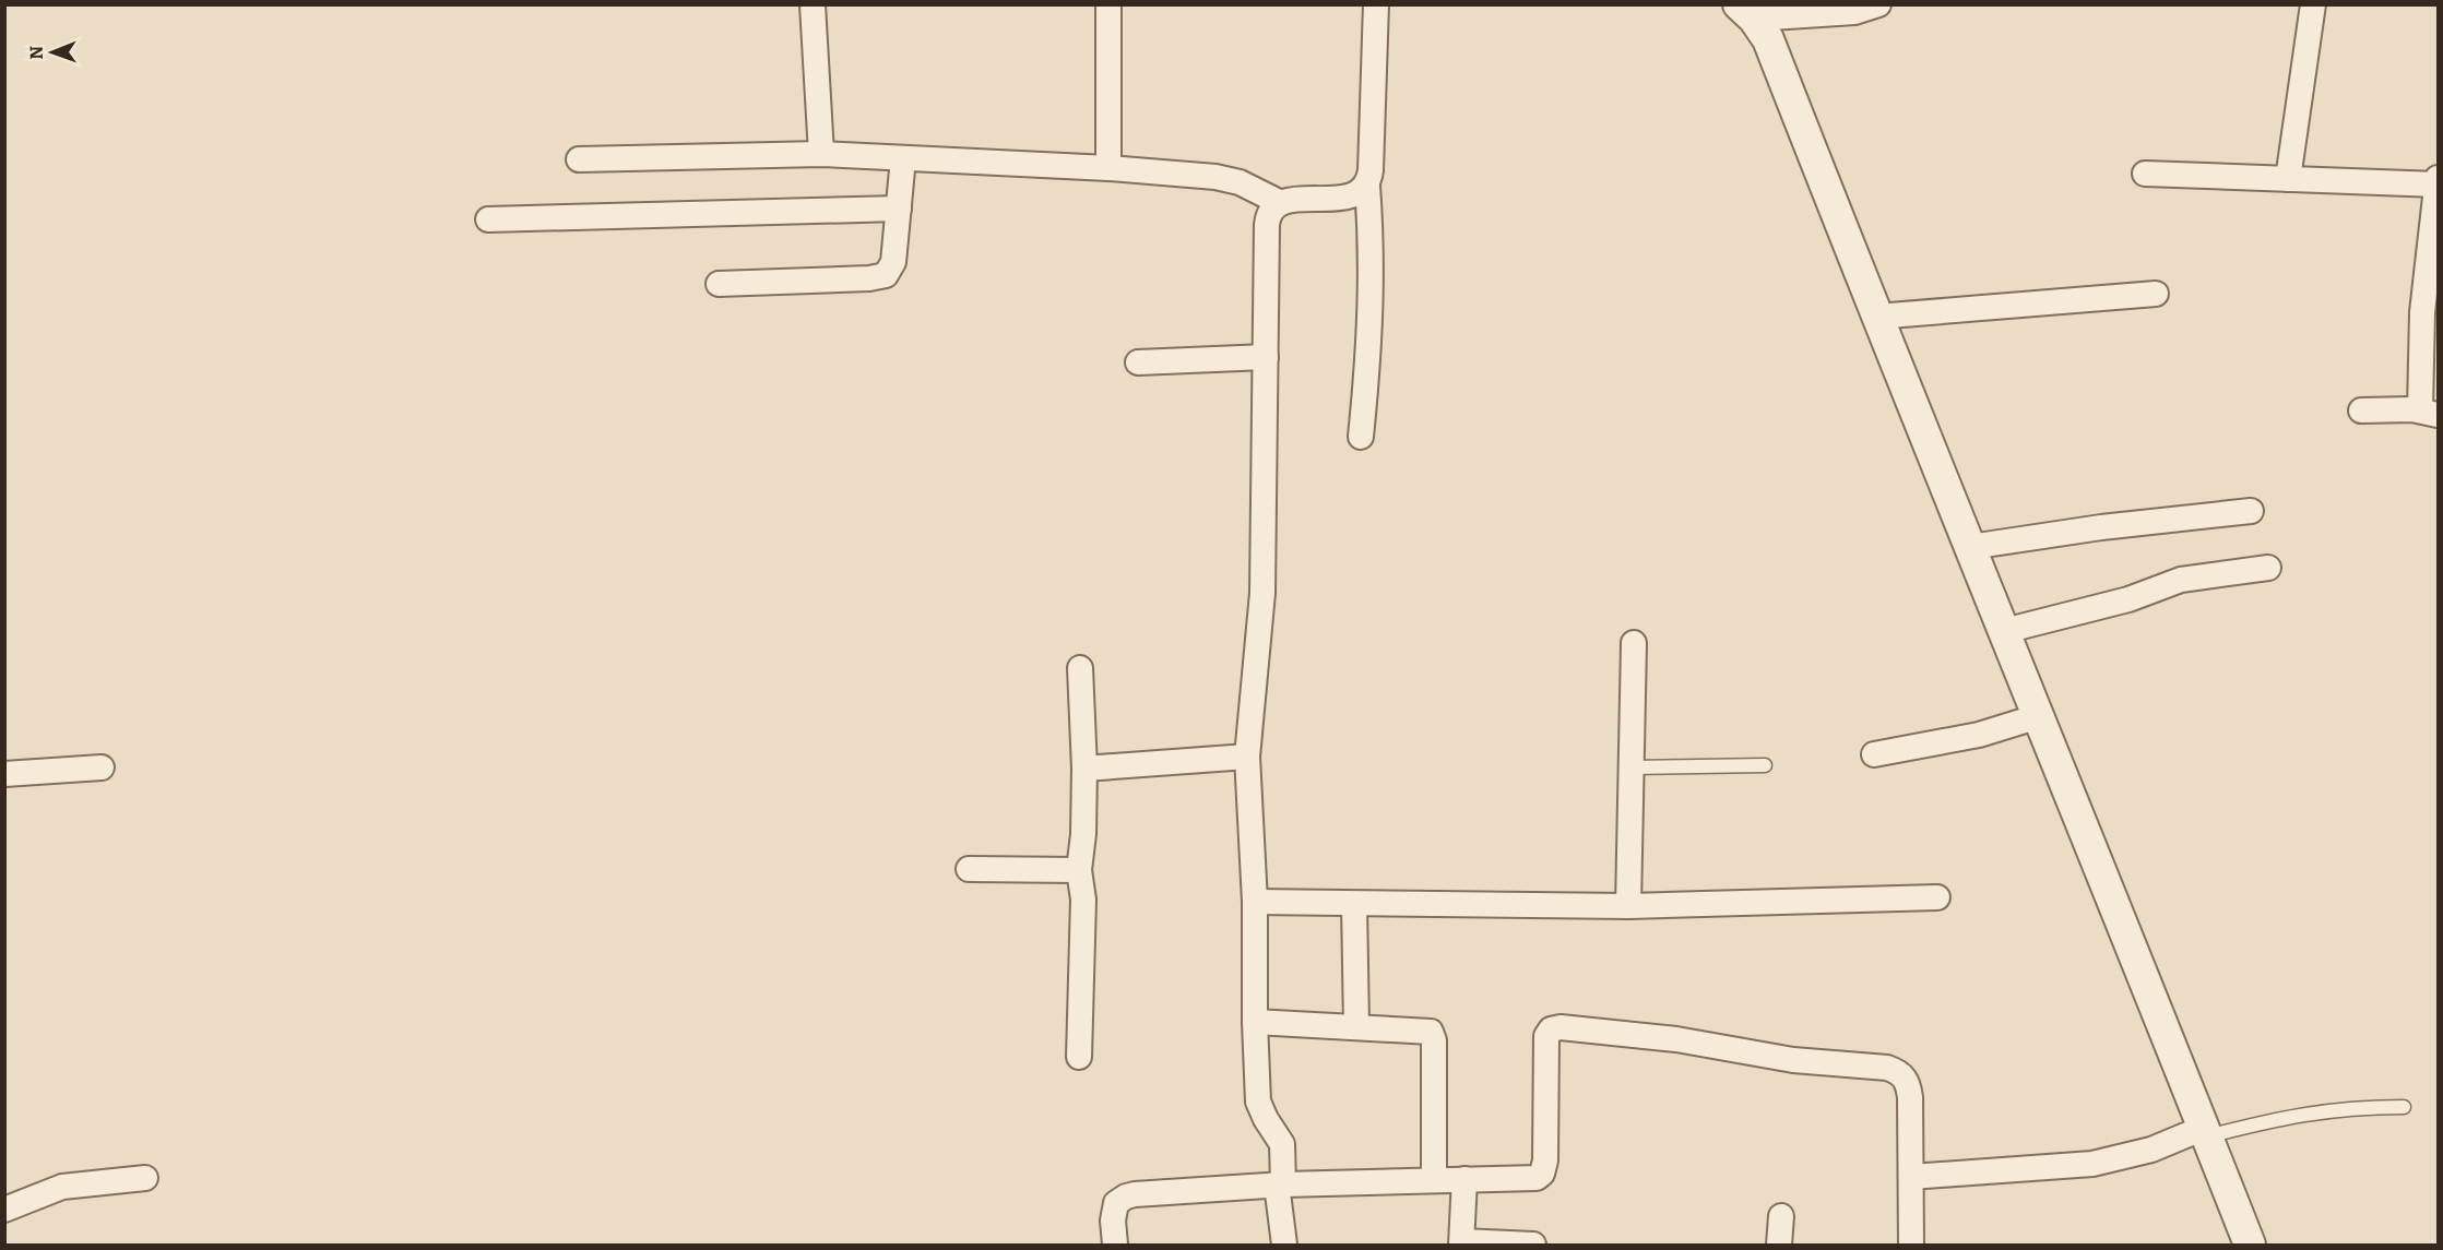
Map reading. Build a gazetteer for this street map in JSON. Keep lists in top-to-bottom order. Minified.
{"north":"left"}
